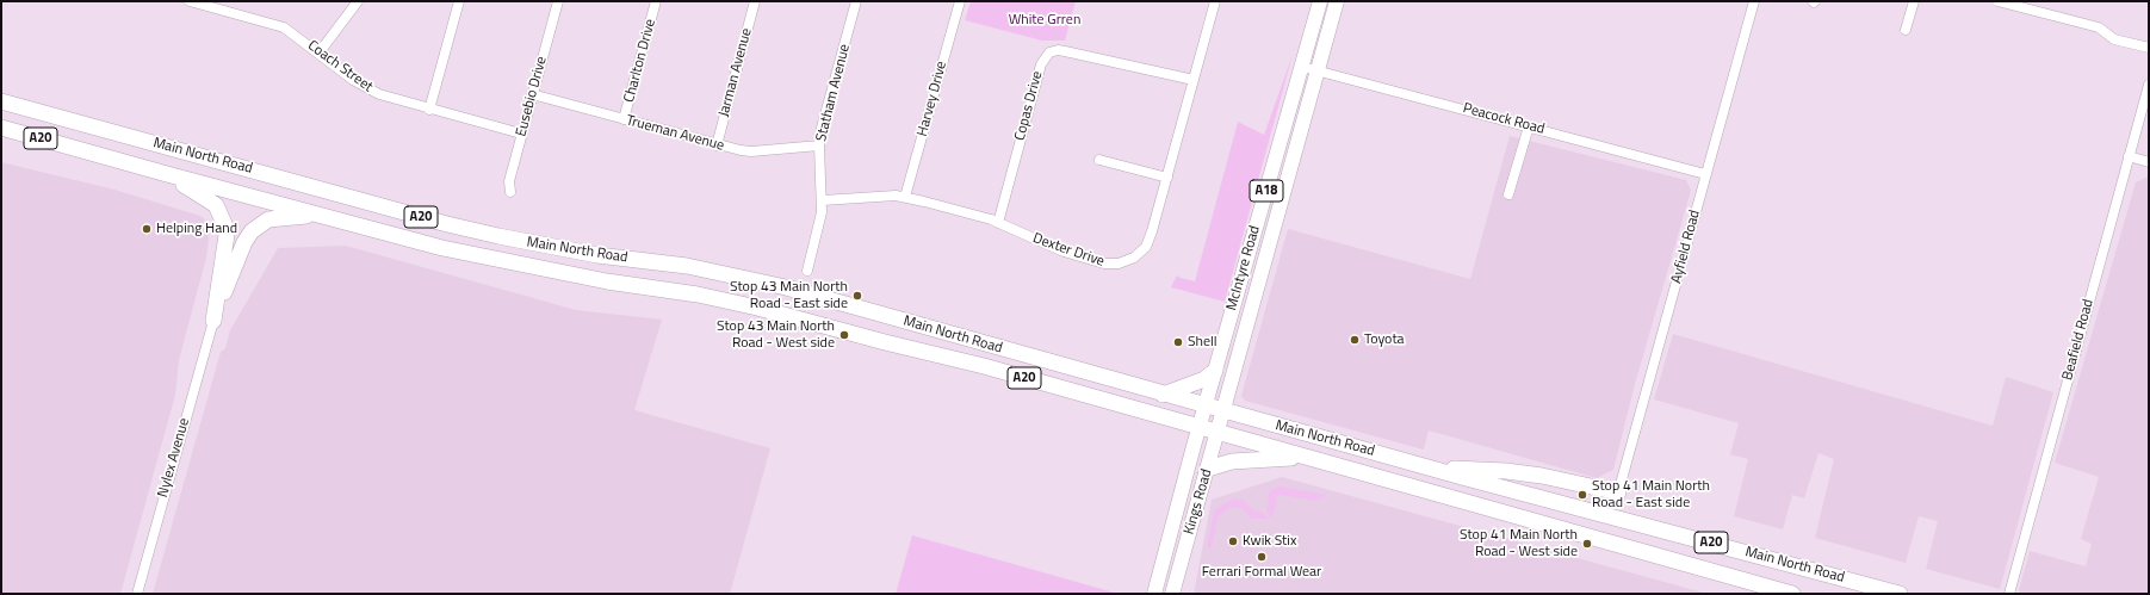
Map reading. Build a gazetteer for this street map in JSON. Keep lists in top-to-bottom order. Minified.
{"streets":{"highway":["A20","Main North Road"],"main road":["A18","McIntyre Road","Kings Road"],"street":["Charlton Drive","Coach Street","Jarman Avenue","Statham Avenue","Eusebio Drive","Harvey Drive","Copas Drive","Peacock Road","Trueman Avenue","Ayfield Road","Dexter Drive","Beafield Road","Nylex Avenue"]},"crossings":[["Charlton Drive","Trueman Avenue"],["Coach Street","Eusebio Drive"],["Jarman Avenue","Trueman Avenue"],["Statham Avenue","Trueman Avenue"],["Statham Avenue","Dexter Drive"],["Eusebio Drive","Trueman Avenue"],["Harvey Drive","Dexter Drive"],["Copas Drive","Dexter Drive"],["Peacock Road","Ayfield Road"],["Peacock Road","McIntyre Road"],["Main North Road","McIntyre Road"],["Main North Road","Kings Road"],["McIntyre Road","Kings Road"]],"parks":["White Grren"],"places":["Helping Hand","Stop 43 Main North Road - East side","Stop 43 Main North Road - West side","Toyota","Shell","Stop 41 Main North Road - East side","Kwik Stix","Stop 41 Main North Road - West side","Ferrari Formal Wear"]}
